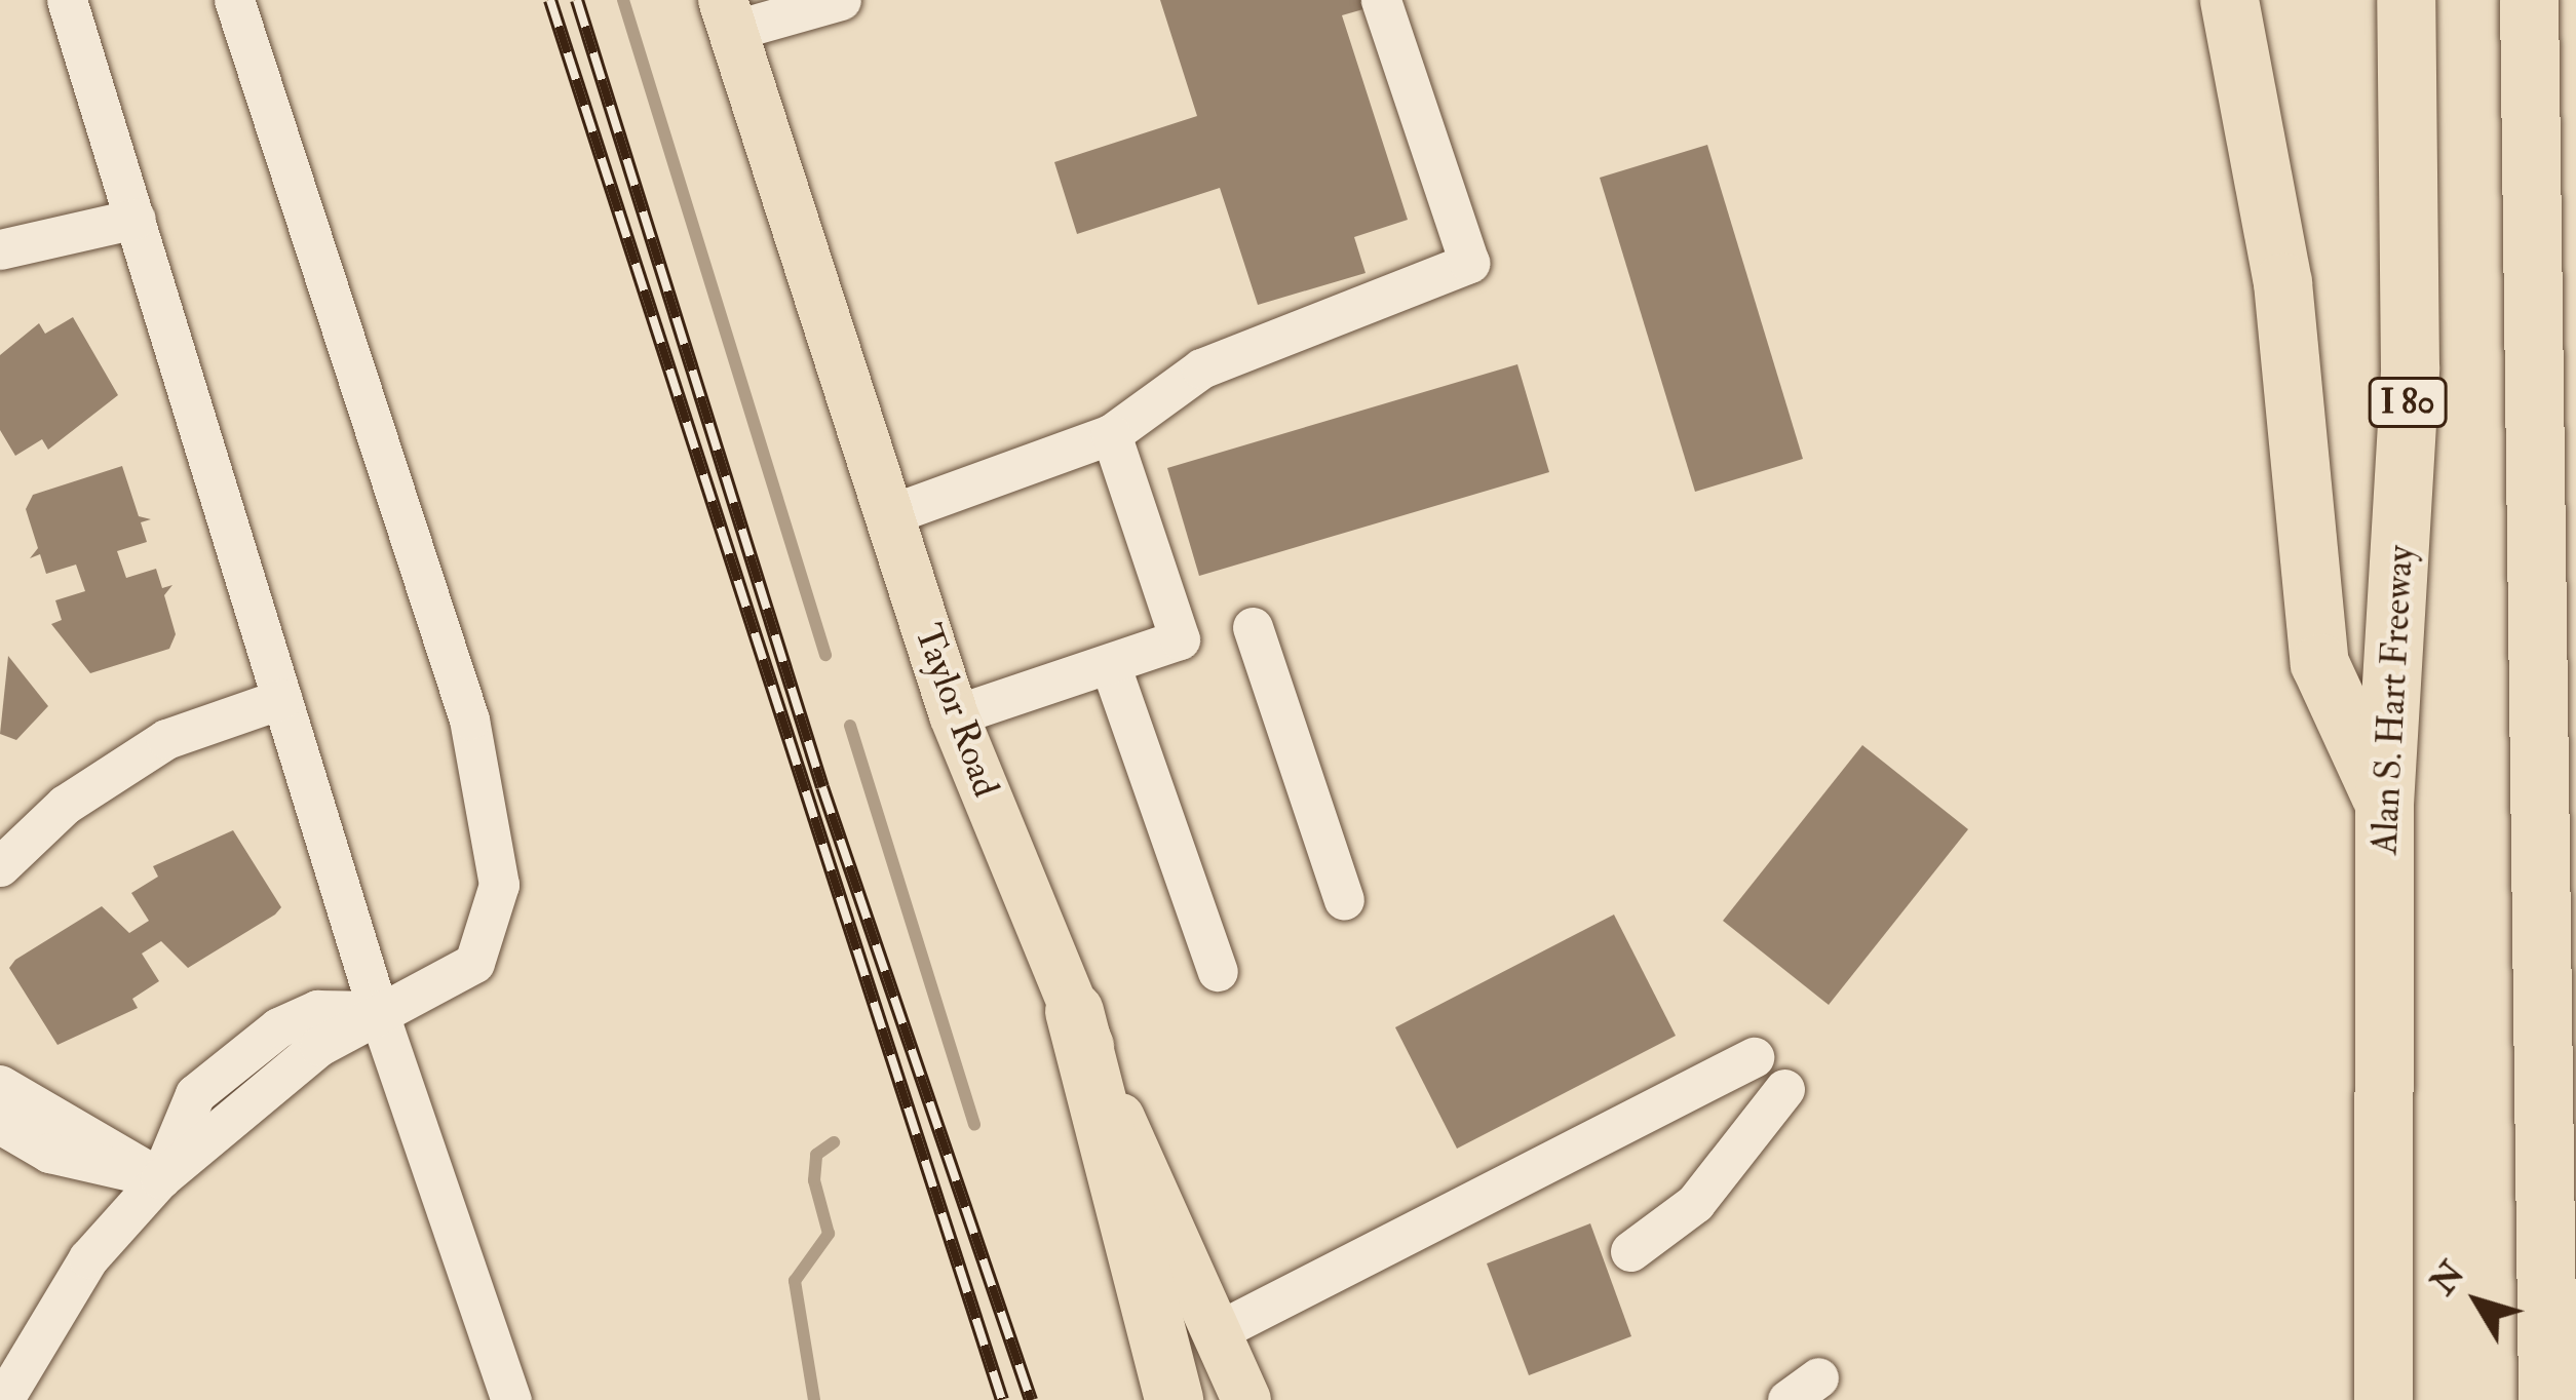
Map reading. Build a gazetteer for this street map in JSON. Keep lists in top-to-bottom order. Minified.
{"streets":{"highway":["I 80","Alan S. Hart Freeway"],"main road":["Taylor Road"]},"north":"top left"}
